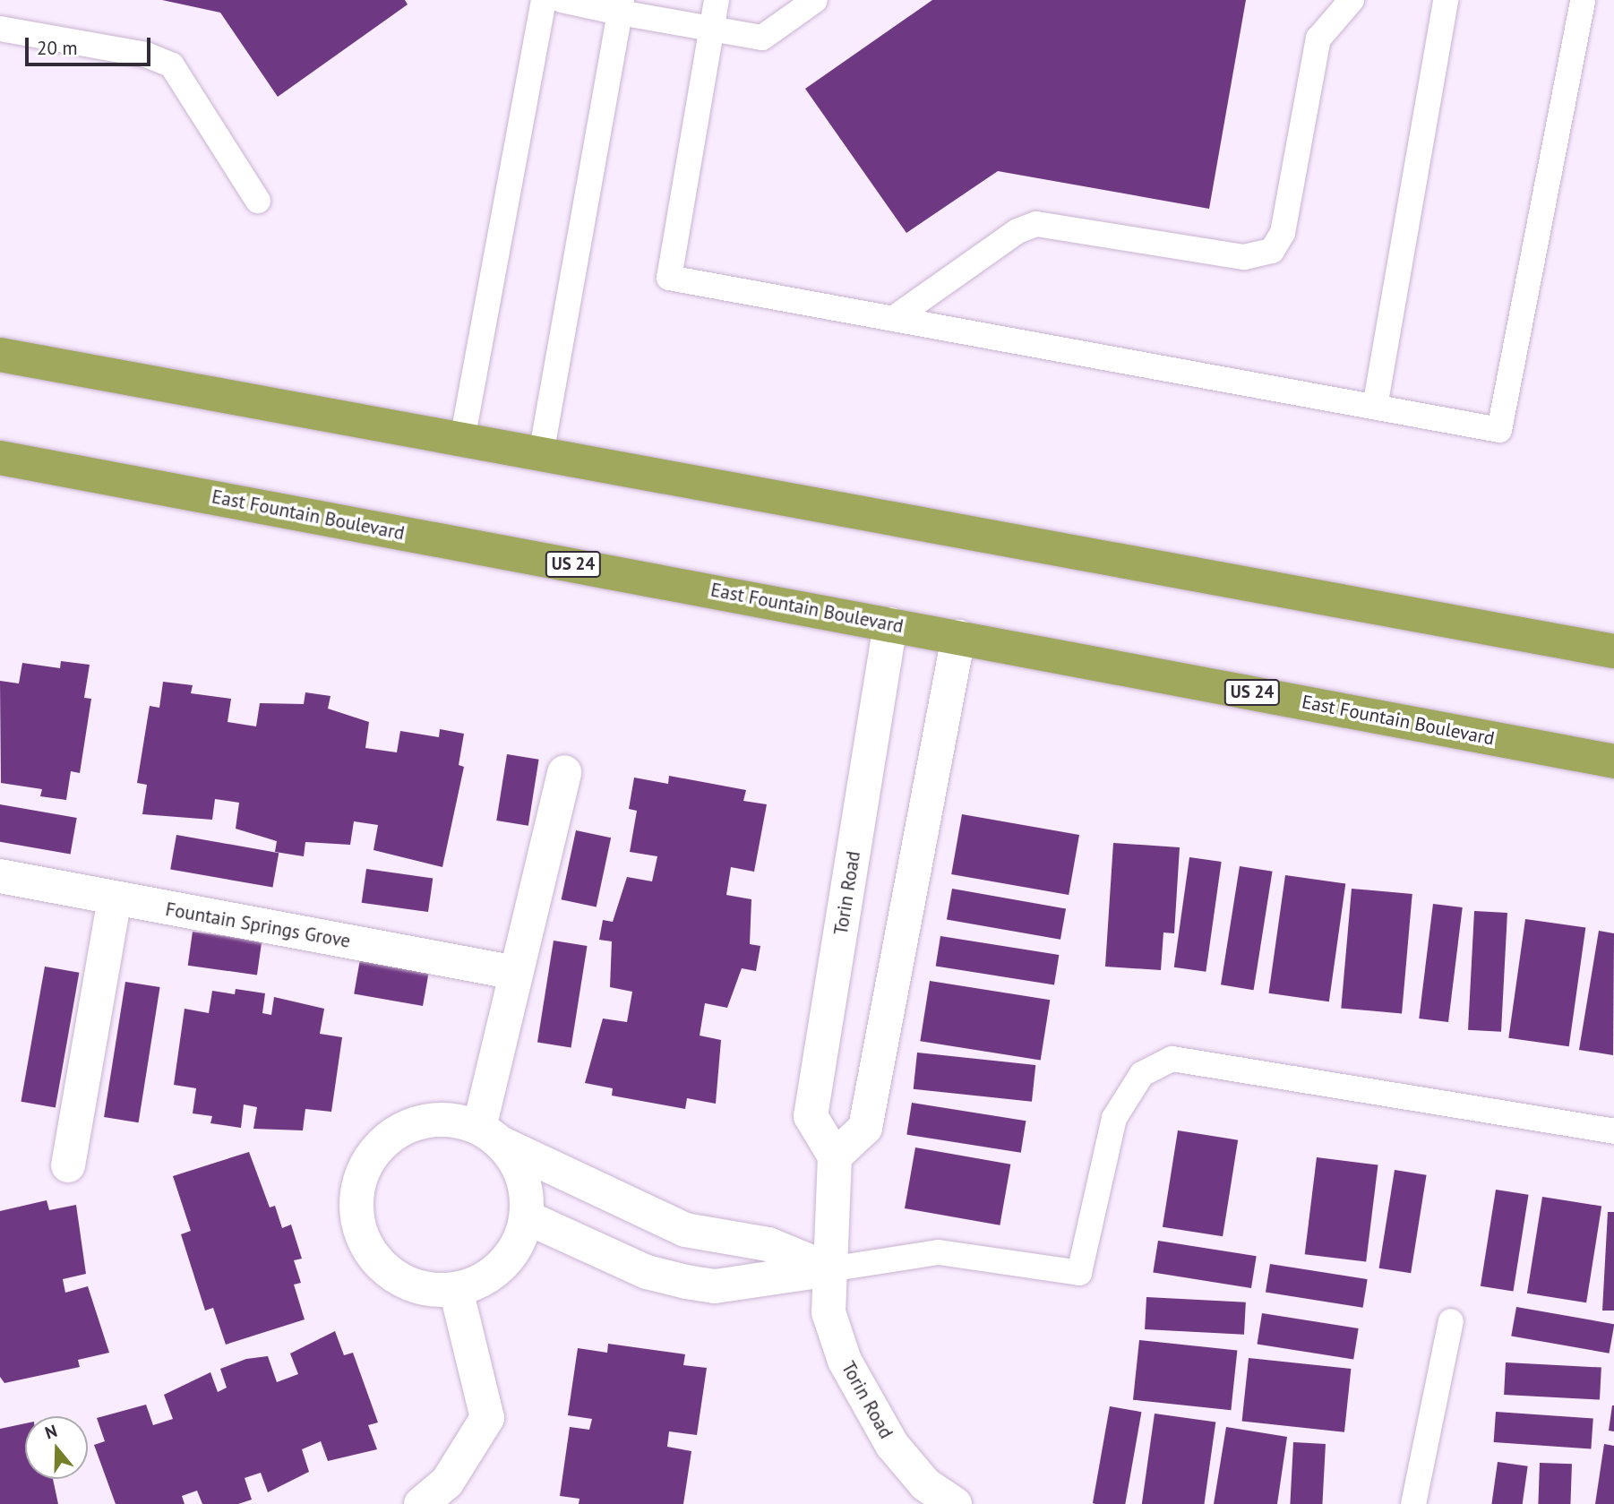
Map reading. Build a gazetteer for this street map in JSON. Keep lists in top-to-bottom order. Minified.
{"streets":{"highway":["East Fountain Boulevard","US 24"],"street":["Torin Road","Fountain Springs Grove"]},"crossings":[["East Fountain Boulevard","Torin Road"]],"scale_bar":"20 m","north":"top"}
